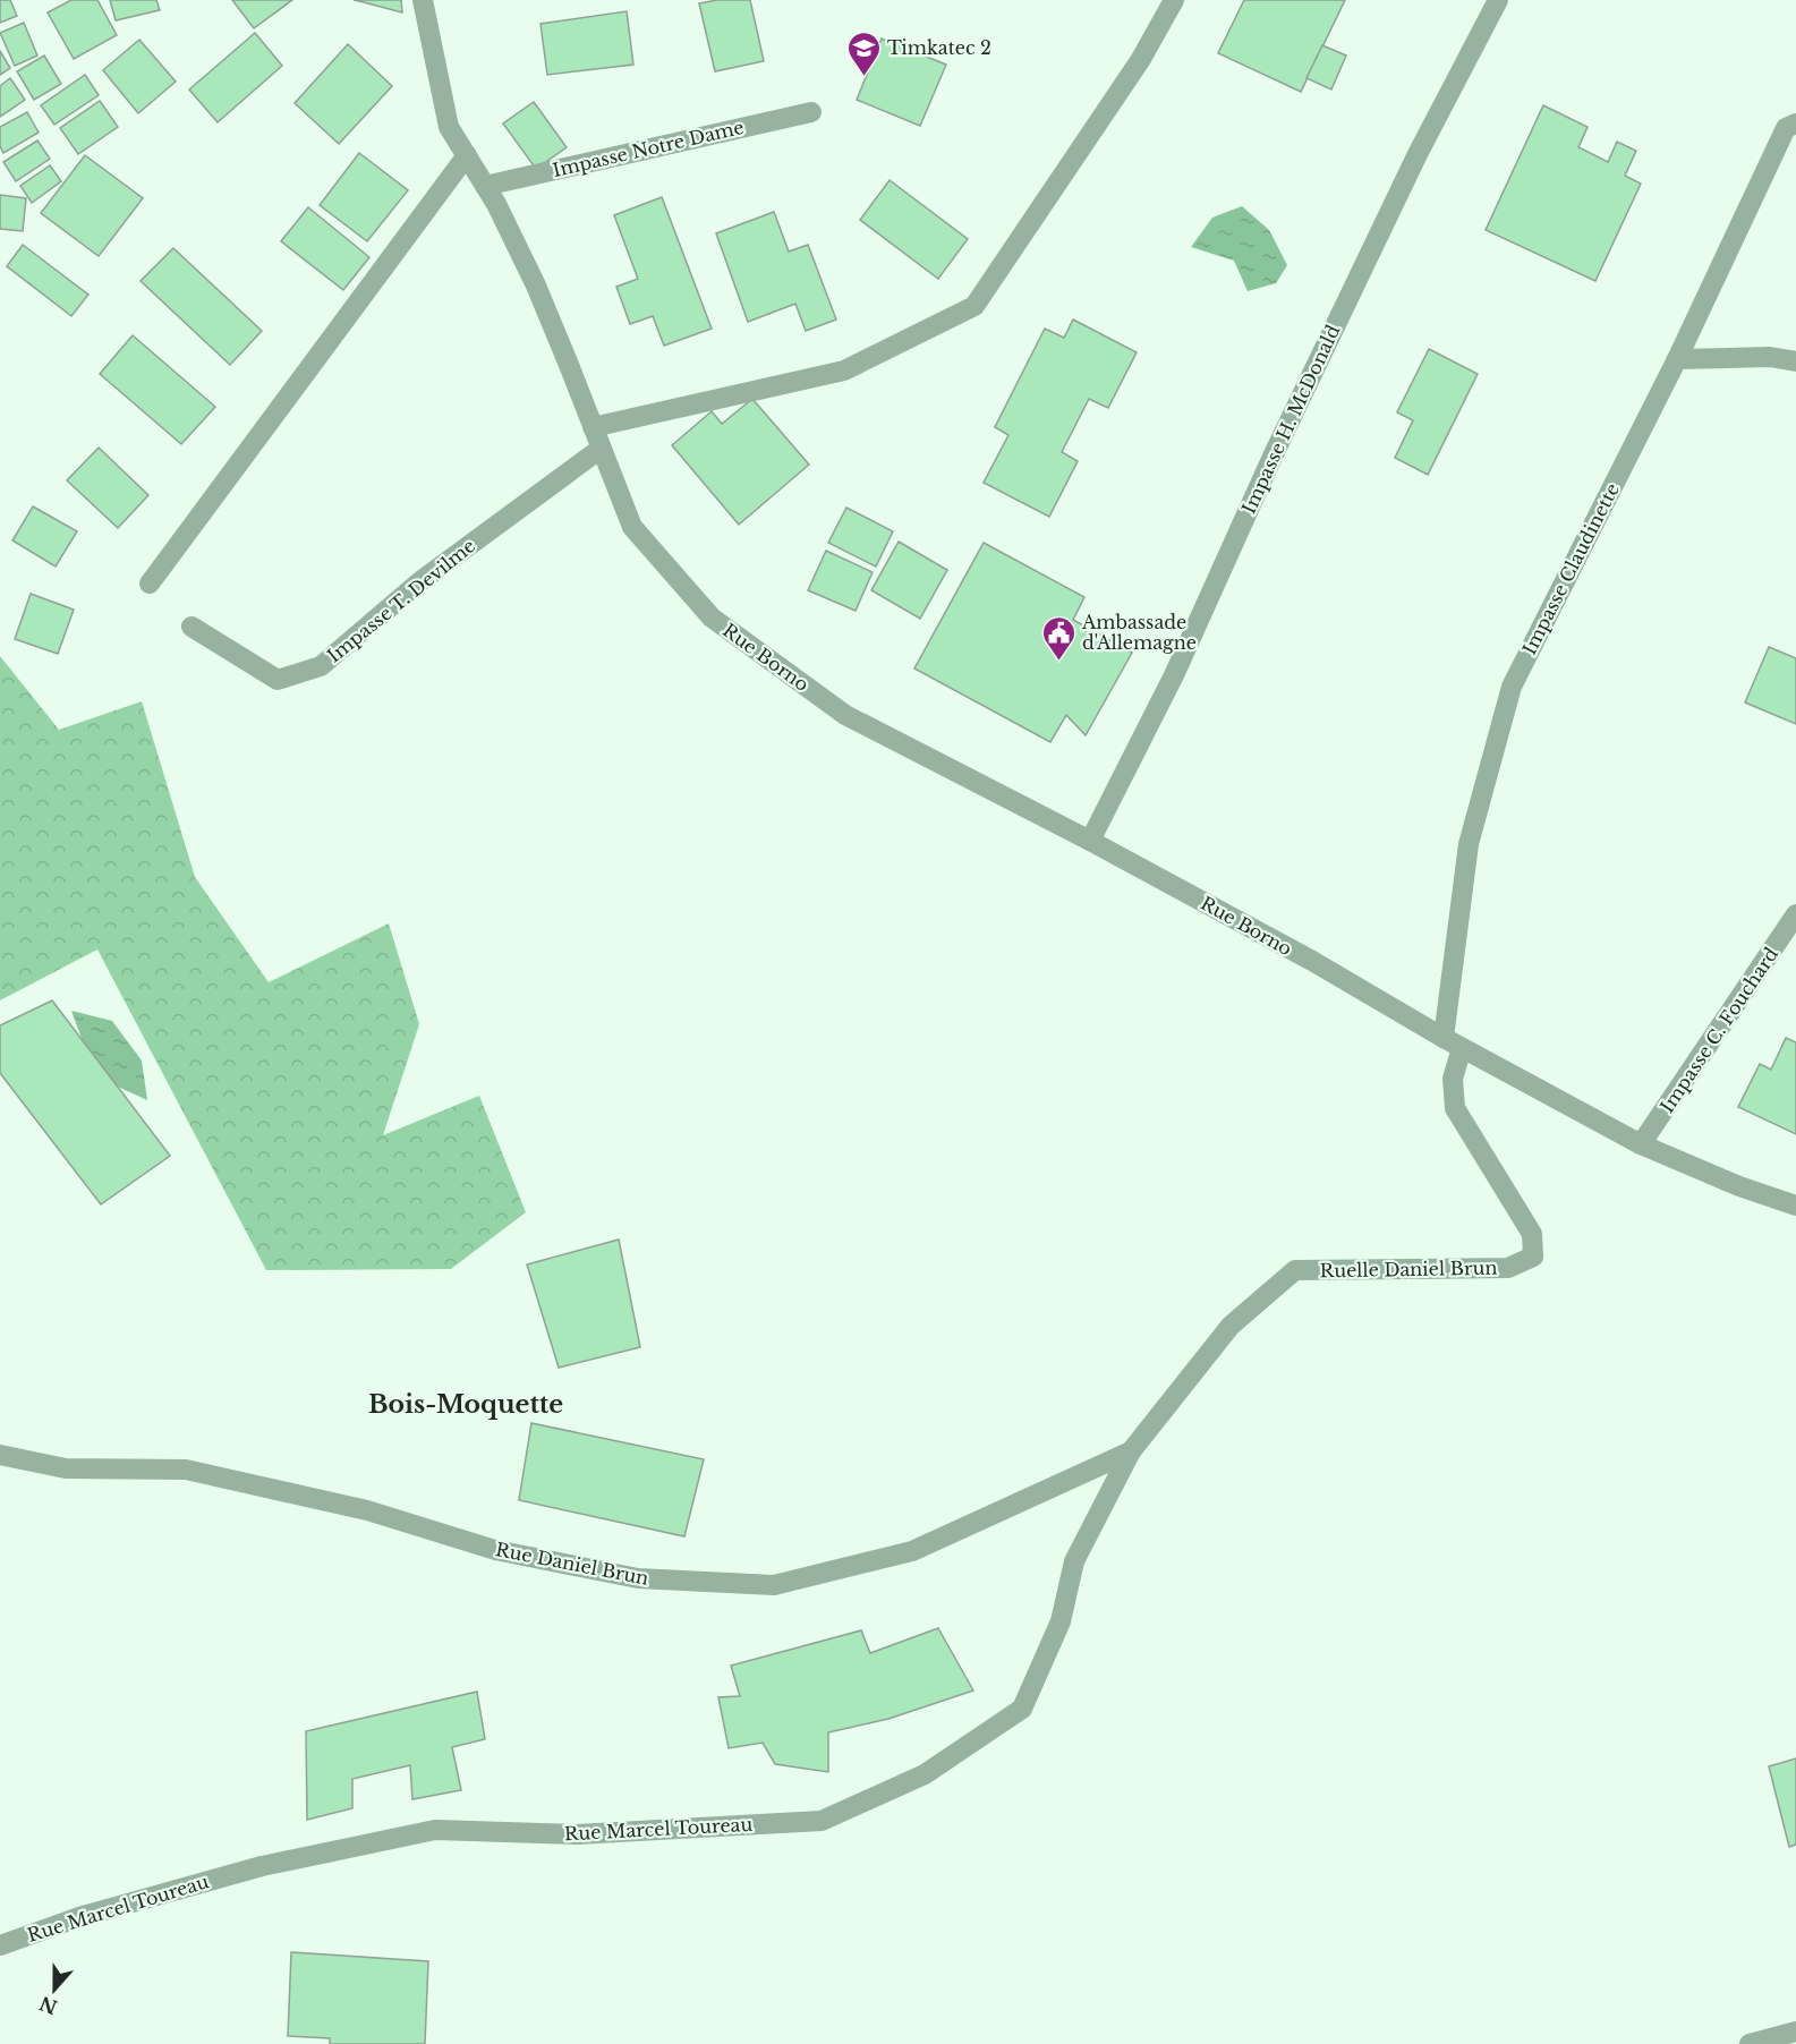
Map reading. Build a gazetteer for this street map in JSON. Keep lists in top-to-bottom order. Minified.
{"streets":{"street":["Impasse Notre Dame","Impasse H. McDonald","Impasse Claudinette","Impasse T. Devilme","Rue Borno","Impasse C. Fouchard","Ruelle Daniel Brun","Rue Daniel Brun","Rue Marcel Toureau"]},"crossings":[["Impasse Notre Dame","Rue Borno"],["Impasse H. McDonald","Rue Borno"],["Impasse Claudinette","Rue Borno"],["Impasse Claudinette","Ruelle Daniel Brun"],["Impasse T. Devilme","Rue Borno"],["Rue Borno","Impasse C. Fouchard"],["Rue Borno","Ruelle Daniel Brun"],["Ruelle Daniel Brun","Rue Daniel Brun"],["Ruelle Daniel Brun","Rue Marcel Toureau"],["Rue Daniel Brun","Rue Marcel Toureau"]],"districts":["Bois-Moquette"],"places":{"school or university":["Timkatec 2"],"public building":["Ambassade d'Allemagne"]},"north":"bottom"}
